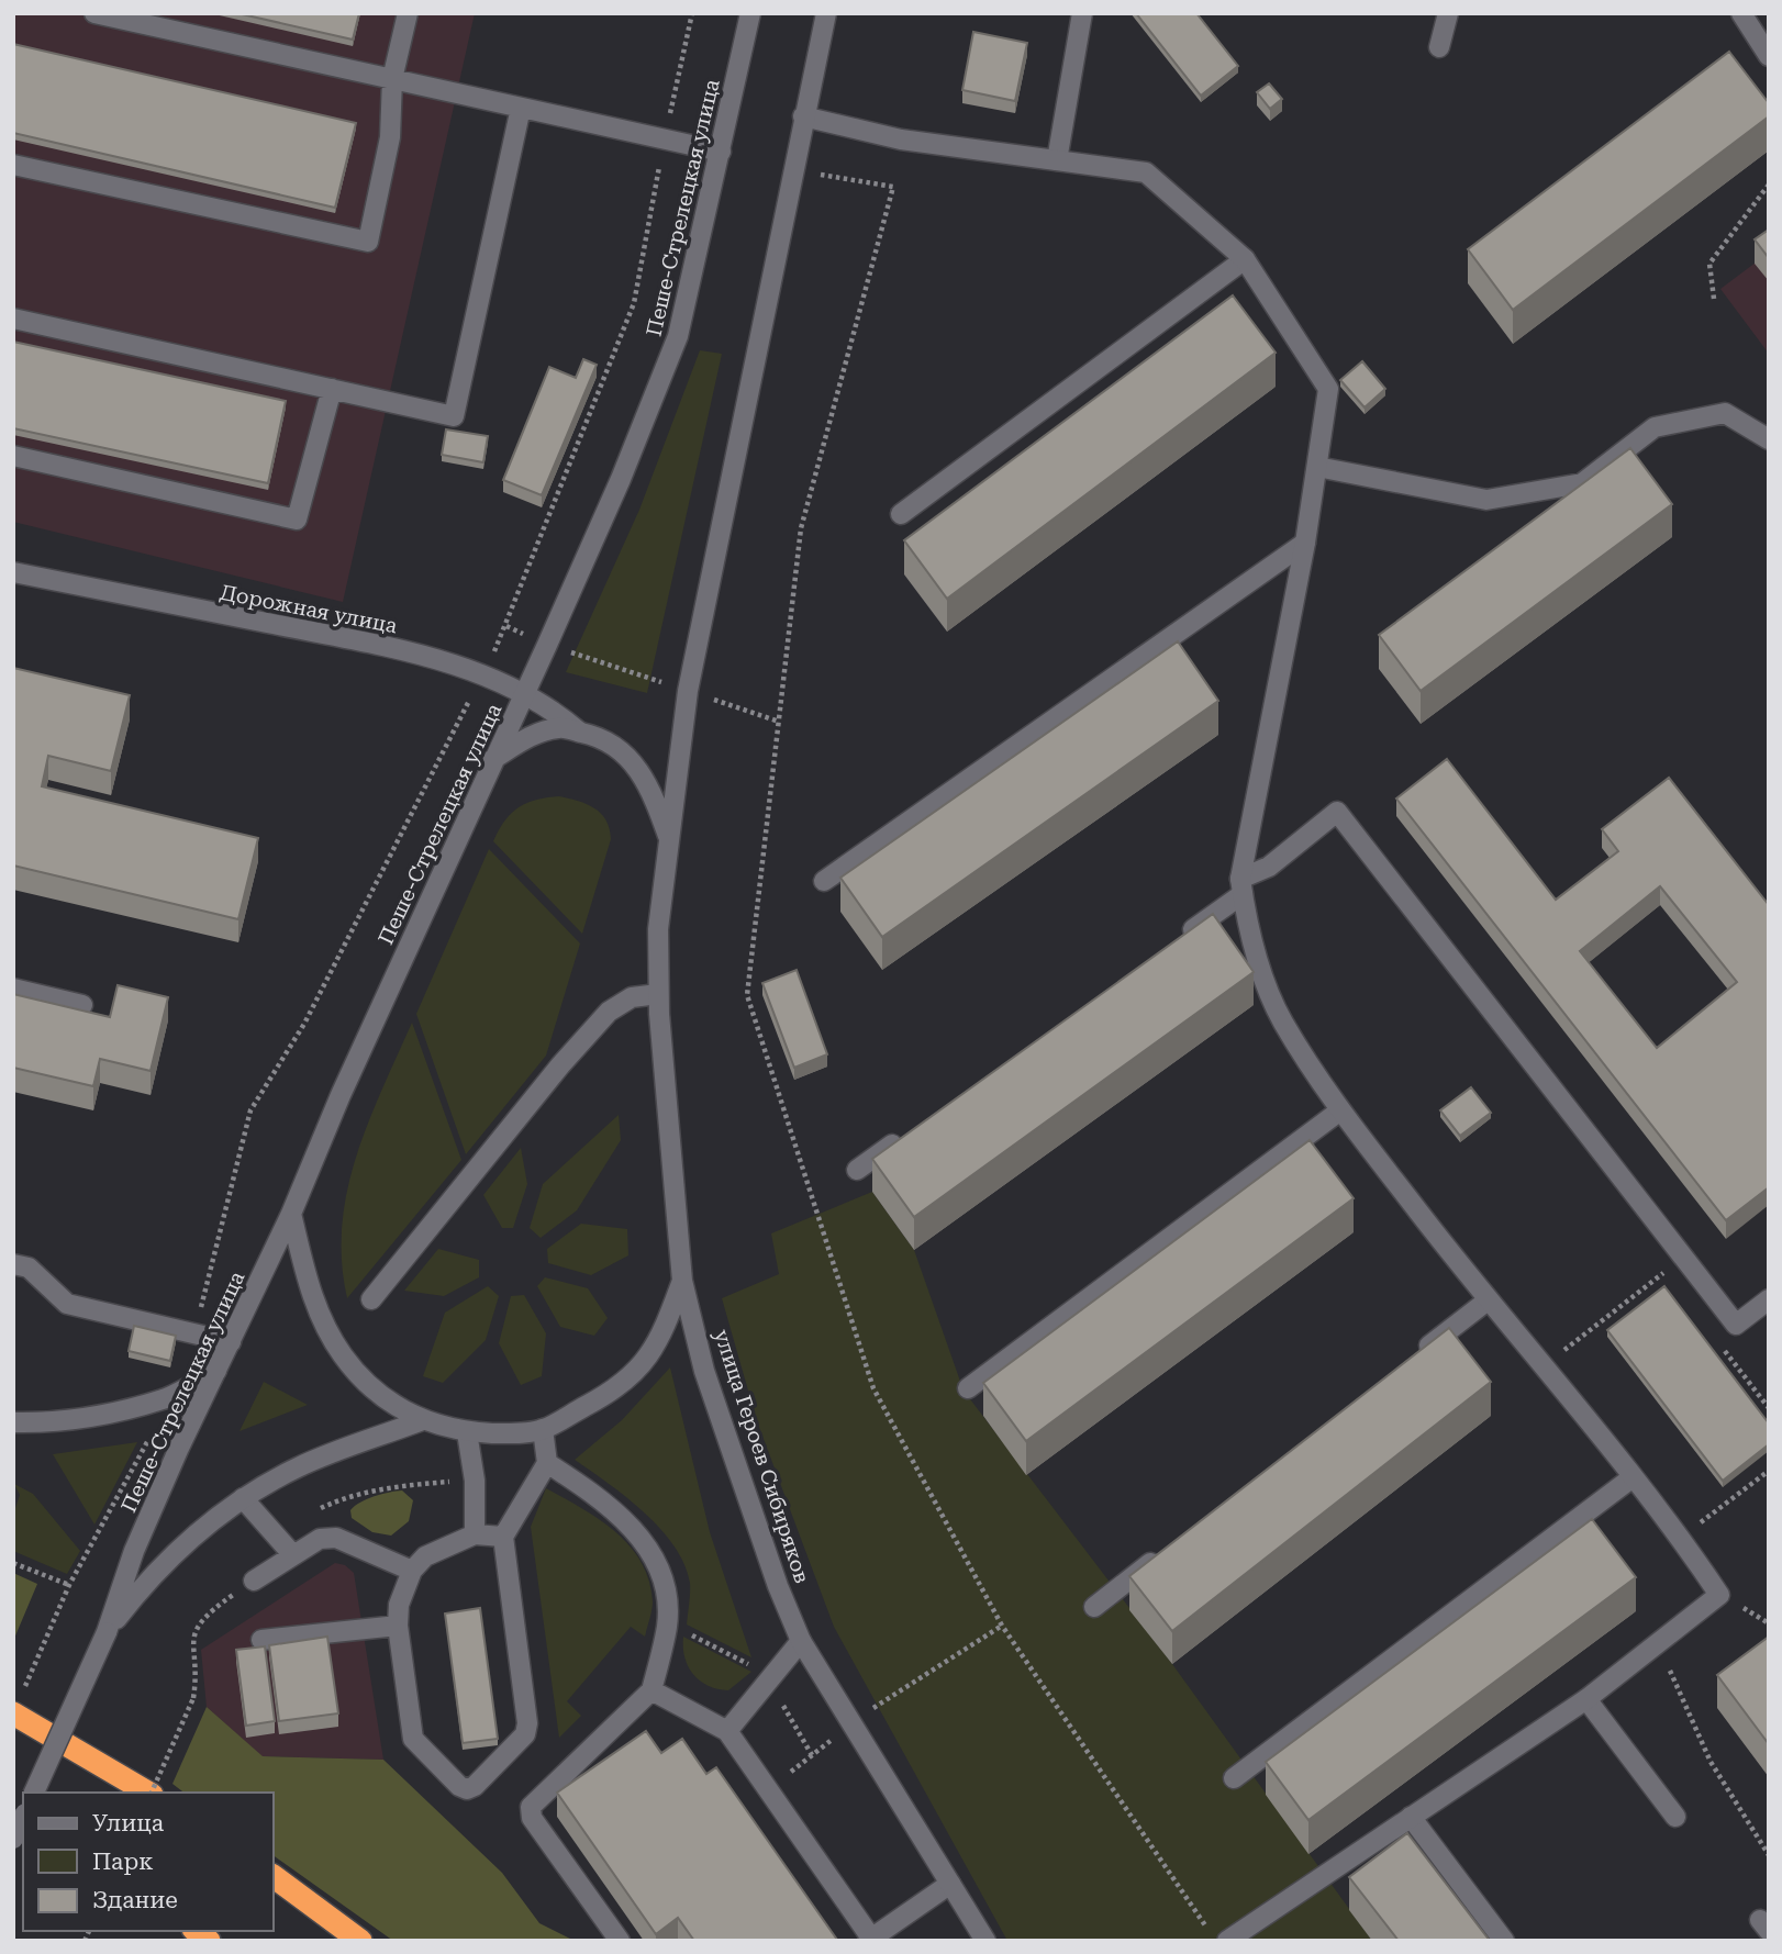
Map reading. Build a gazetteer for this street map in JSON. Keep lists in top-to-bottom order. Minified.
{"streets":{"main road":["Пеше-Стрелецкая улица","Дорожная улица","улица Героев Сибиряков"]},"crossings":[["Пеше-Стрелецкая улица","Дорожная улица"]],"legend":["Улица","Парк","Здание"]}
